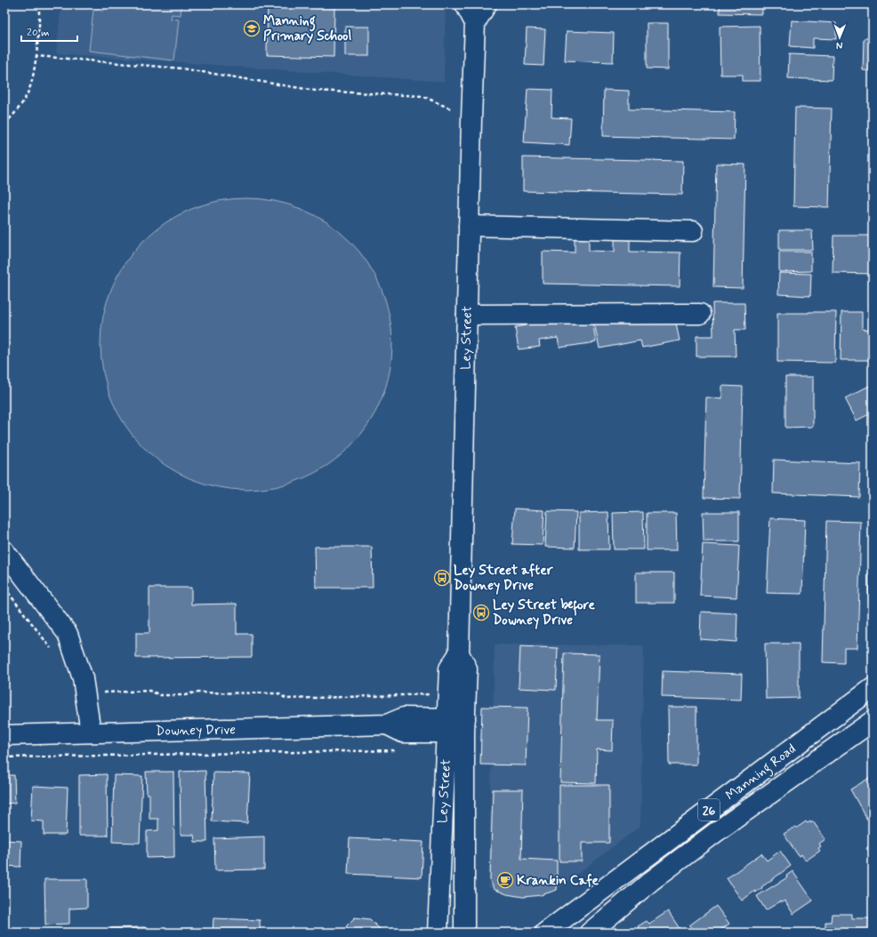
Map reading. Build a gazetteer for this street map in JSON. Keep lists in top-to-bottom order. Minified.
{"streets":{"street":["Ley Street","Downey Drive","Manning Road","26"]},"crossings":[["Ley Street","Downey Drive"]],"places":{"school or university":["Manning Primary School"],"bus stop":["Ley Street after Downey Drive","Ley Street before Downey Drive"],"cafe":["Krankin Cafe"]},"scale_bar":"20 m","north":"bottom"}
